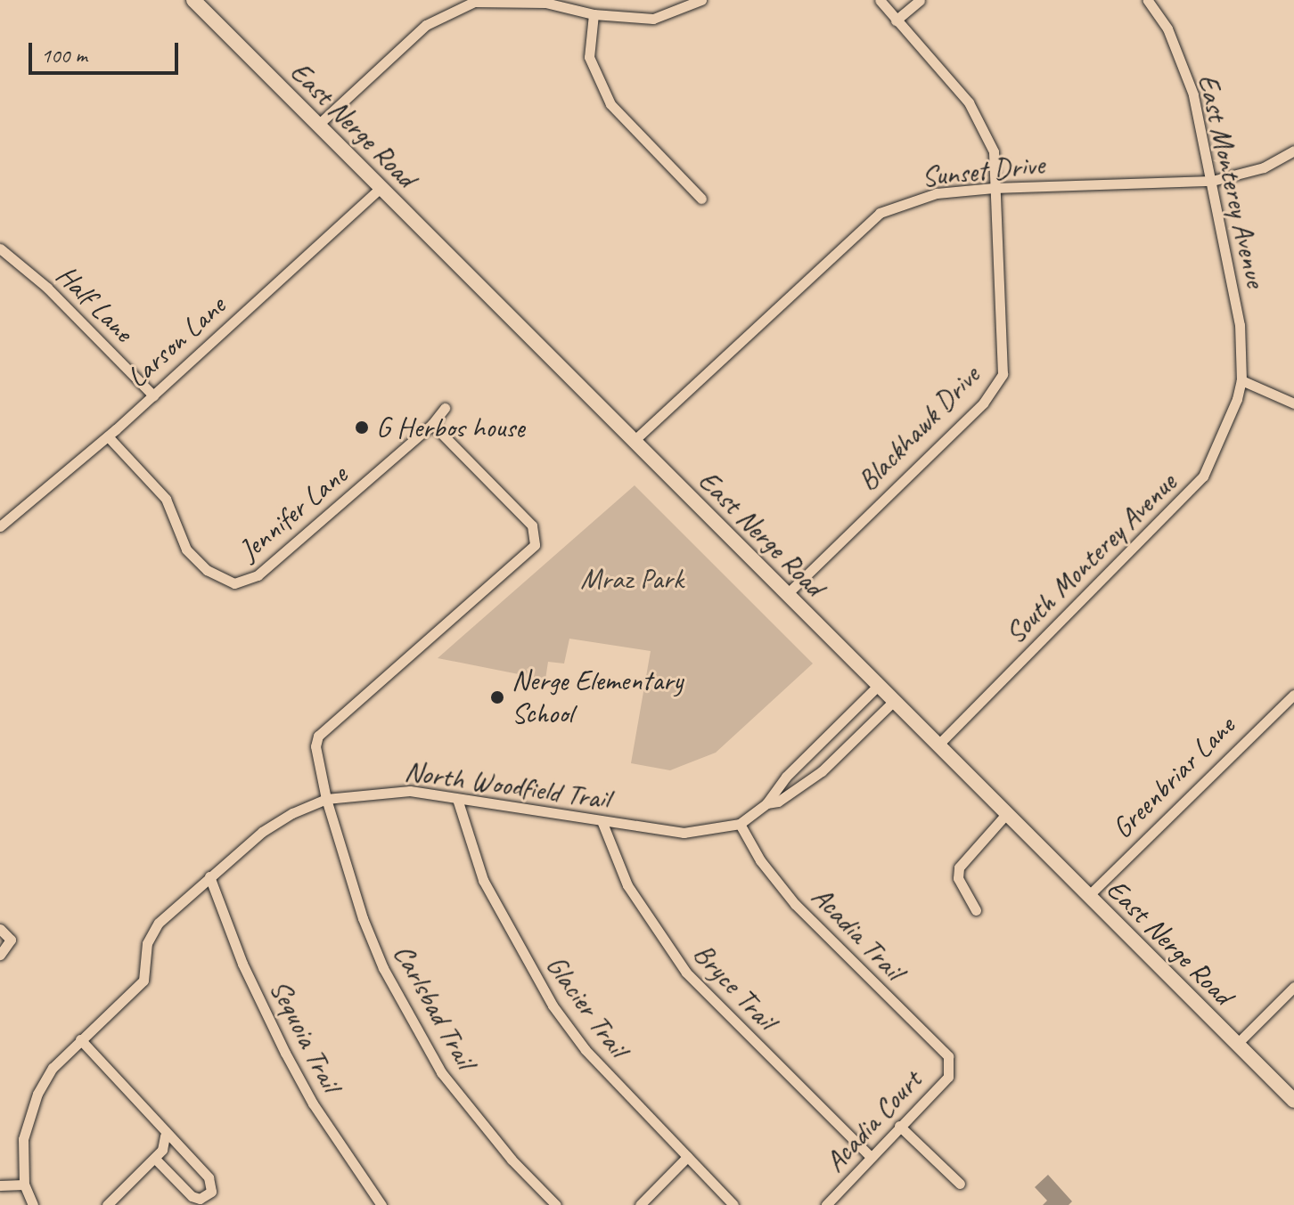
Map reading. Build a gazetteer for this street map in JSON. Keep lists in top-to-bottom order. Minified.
{"streets":{"main road":["East Nerge Road"],"street":["Sunset Drive","East Monterey Avenue","Half Lane","Larson Lane","Blackhawk Drive","Jennifer Lane","South Monterey Avenue","Greenbriar Lane","North Woodfield Trail","Acadia Trail","Bryce Trail","Carlsbad Trail","Glacier Trail","Sequoia Trail","Acadia Court"]},"crossings":[["East Nerge Road","Sunset Drive"],["East Nerge Road","Larson Lane"],["East Nerge Road","Blackhawk Drive"],["East Nerge Road","South Monterey Avenue"],["East Nerge Road","Greenbriar Lane"],["East Nerge Road","North Woodfield Trail"],["Sunset Drive","East Monterey Avenue"],["Sunset Drive","Blackhawk Drive"],["East Monterey Avenue","South Monterey Avenue"],["Half Lane","Larson Lane"],["Larson Lane","Jennifer Lane"],["North Woodfield Trail","Acadia Trail"],["North Woodfield Trail","Bryce Trail"],["North Woodfield Trail","Carlsbad Trail"],["North Woodfield Trail","Glacier Trail"],["North Woodfield Trail","Sequoia Trail"],["Acadia Trail","Acadia Court"],["Bryce Trail","Acadia Court"]],"parks":["Mraz Park"],"places":["G Herbos house","Nerge Elementary School"],"scale_bar":"100 m"}
